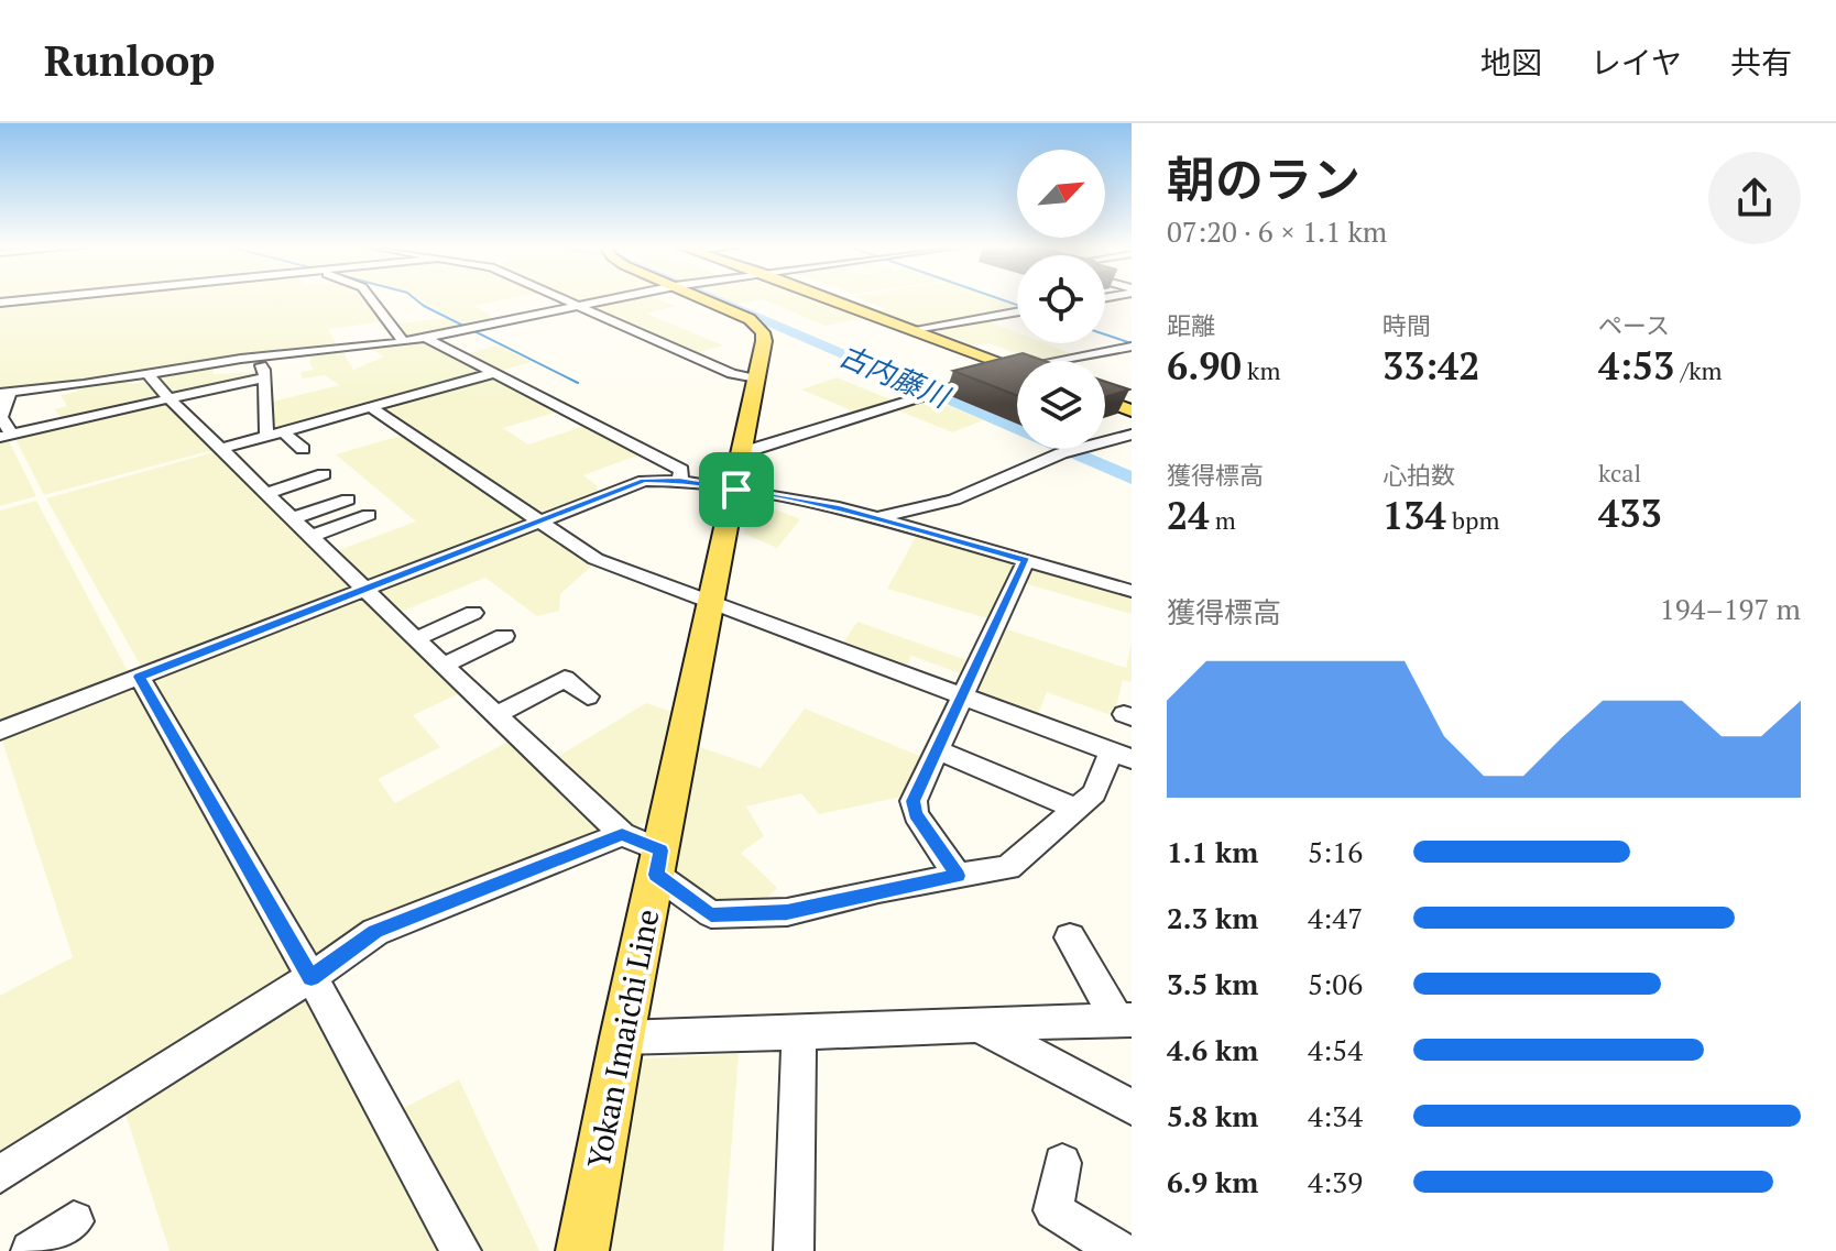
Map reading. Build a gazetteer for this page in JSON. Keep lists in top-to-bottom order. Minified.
{"streets":{"main road":["Yokan Imaichi Line"]},"water":["古内藤川"],"north":"top right","page":{"header":"Runloop","nav":["地図","レイヤ","共有"],"heading":["朝のラン","07:20 · 6 × 1.1 km"],"stats":[["距離","6.90 km"],["時間","33:42"],["ペース","4:53 /km"],["獲得標高","24 m"],["心拍数","134 bpm"],["kcal","433"]],"chart":["獲得標高","194–197 m"],"list":[{"name":"1.1 km","note":"5:16"},{"name":"2.3 km","note":"4:47"},{"name":"3.5 km","note":"5:06"},{"name":"4.6 km","note":"4:54"},{"name":"5.8 km","note":"4:34"},{"name":"6.9 km","note":"4:39"}]}}
